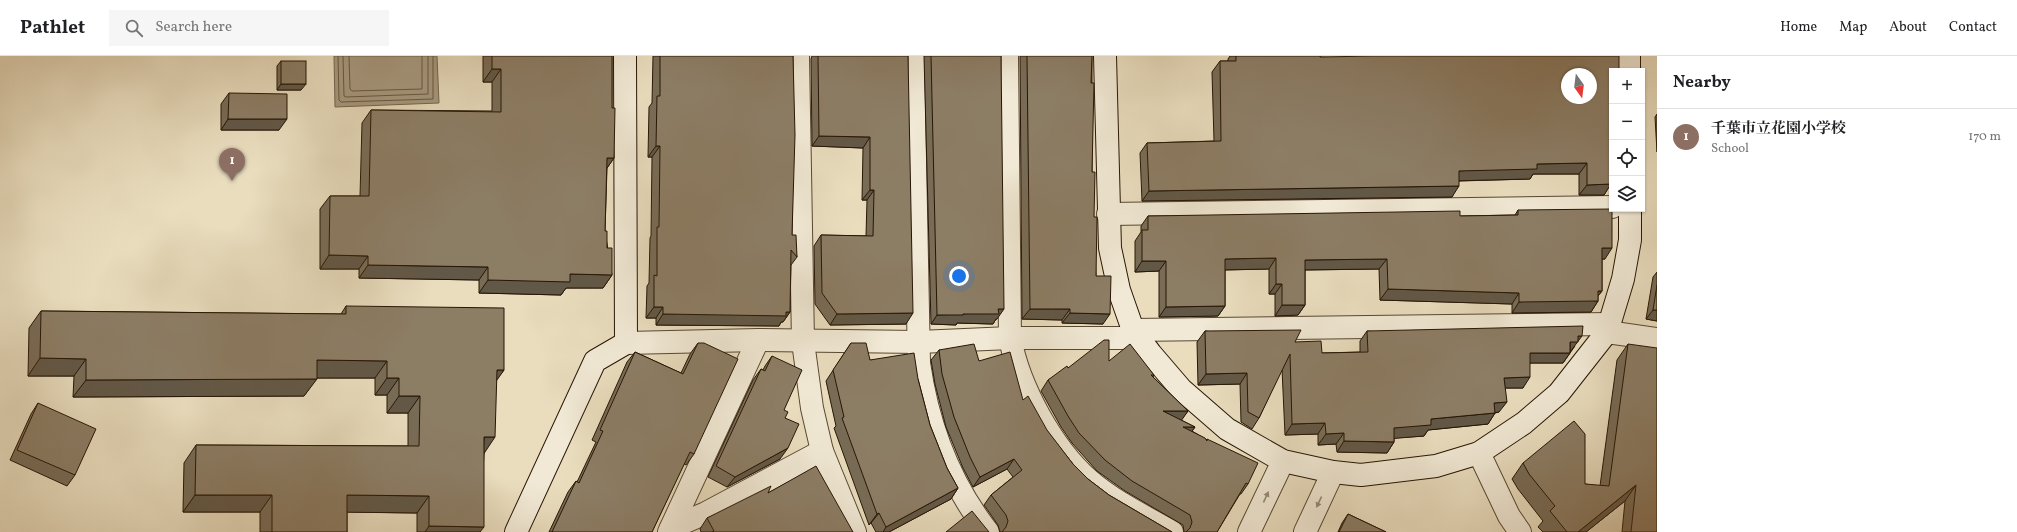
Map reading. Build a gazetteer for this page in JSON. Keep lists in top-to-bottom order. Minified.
{"north":"bottom","page":{"header":"Pathlet","search":"Search here","nav":["Home","Map","About","Contact"],"heading":"Nearby","map_buttons":["+","−"],"list":[{"mark":"1","name":"千葉市立花園小学校","note":"School","value":"170 m"}],"pins":"1"}}
